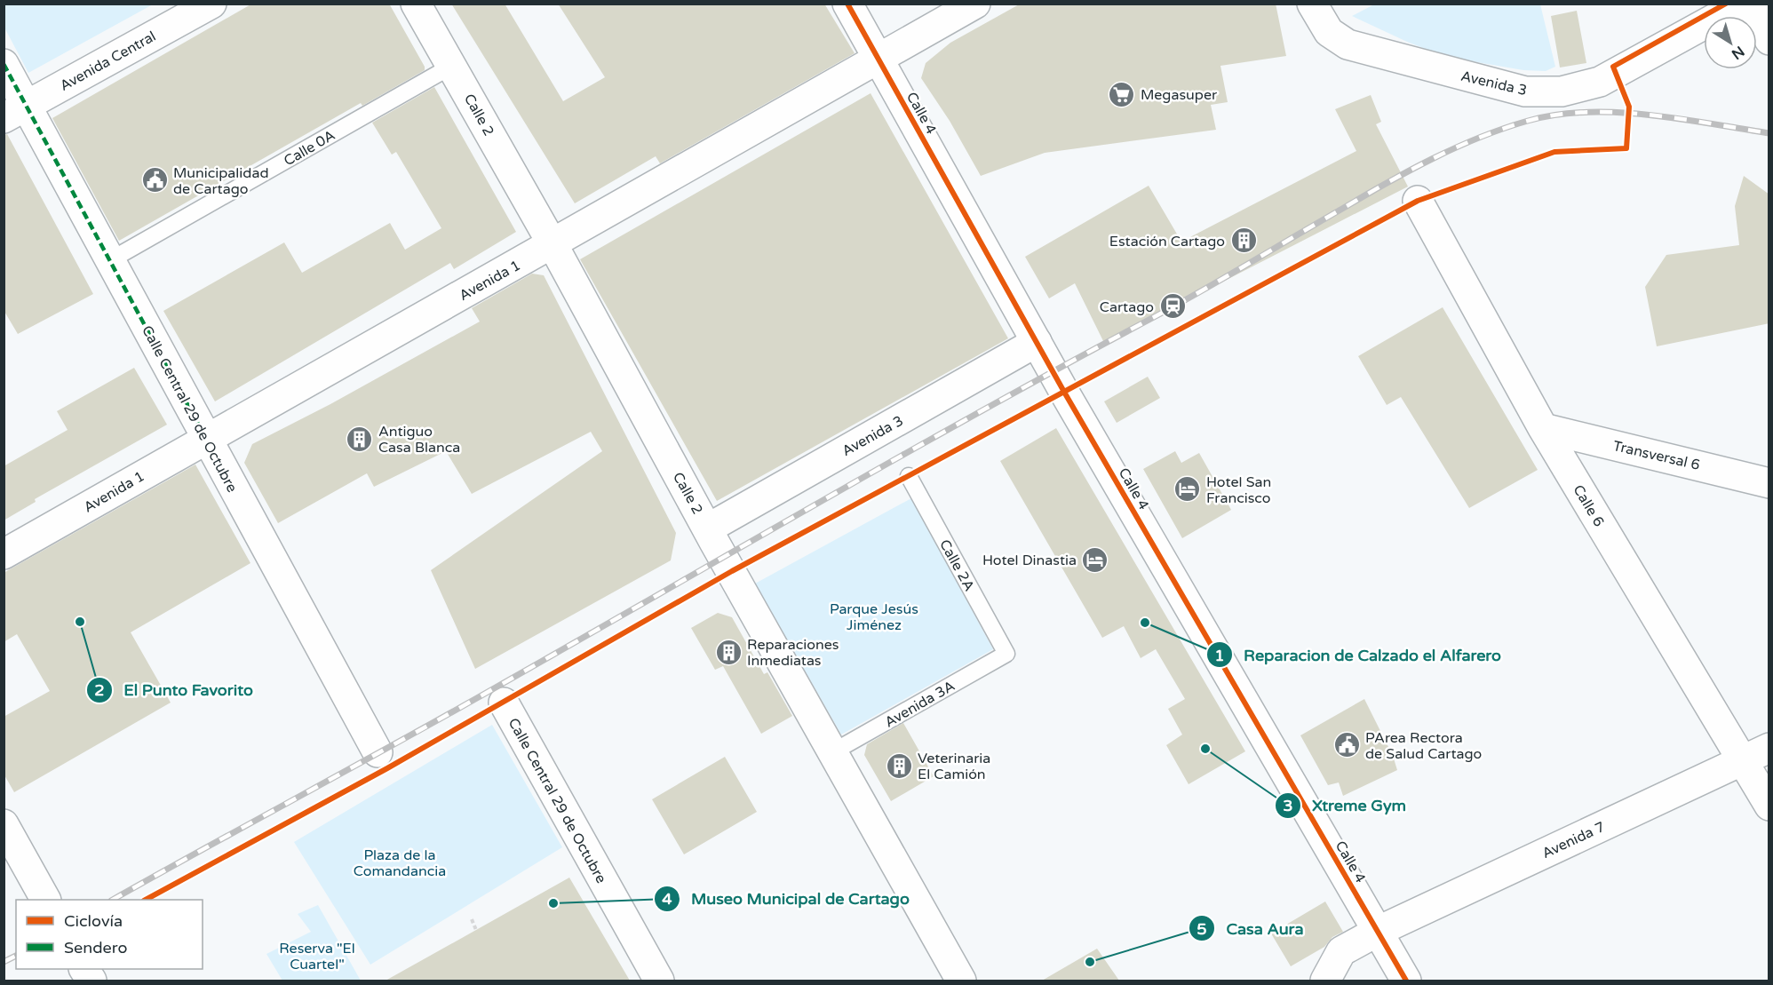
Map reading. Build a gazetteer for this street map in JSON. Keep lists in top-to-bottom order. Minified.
{"streets":{"street":["Avenida Central","Avenida 3","Calle 4","Calle 2","Avenida 1","Calle Central 29 de Octubre","Transversal 6","Calle 6","Avenida 7"],"lane":["Calle 0A","Calle 2A","Avenida 3A"]},"crossings":[["Avenida Central","Calle Central 29 de Octubre"],["Avenida 3","Calle 4"],["Avenida 3","Calle 2"],["Calle 4","Avenida 1"],["Calle 4","Avenida 7"],["Calle 2","Calle 0A"],["Calle 2","Avenida 1"],["Calle 2","Avenida 3A"],["Calle 0A","Calle Central 29 de Octubre"],["Avenida 1","Calle Central 29 de Octubre"],["Transversal 6","Calle 6"],["Calle 6","Avenida 7"],["Calle 2A","Avenida 3A"]],"parks":["Parque Jesús Jiménez","Plaza de la Comandancia","Reserva \"El Cuartel\""],"places":{"supermarket":["Megasuper"],"public building":["Municipalidad de Cartago","PArea Rectora de Salud Cartago"],"building":["Estación Cartago","Antiguo Casa Blanca","Reparaciones Inmediatas","Veterinaria El Camión"],"station":["Cartago"],"hotel":["Hotel San Francisco","Hotel Dinastia"],"other":["El Punto Favorito","Reparacion de Calzado el Alfarero","Xtreme Gym","Museo Municipal de Cartago","Casa Aura"]},"legend":["Ciclovía","Sendero"],"north":"bottom right"}
